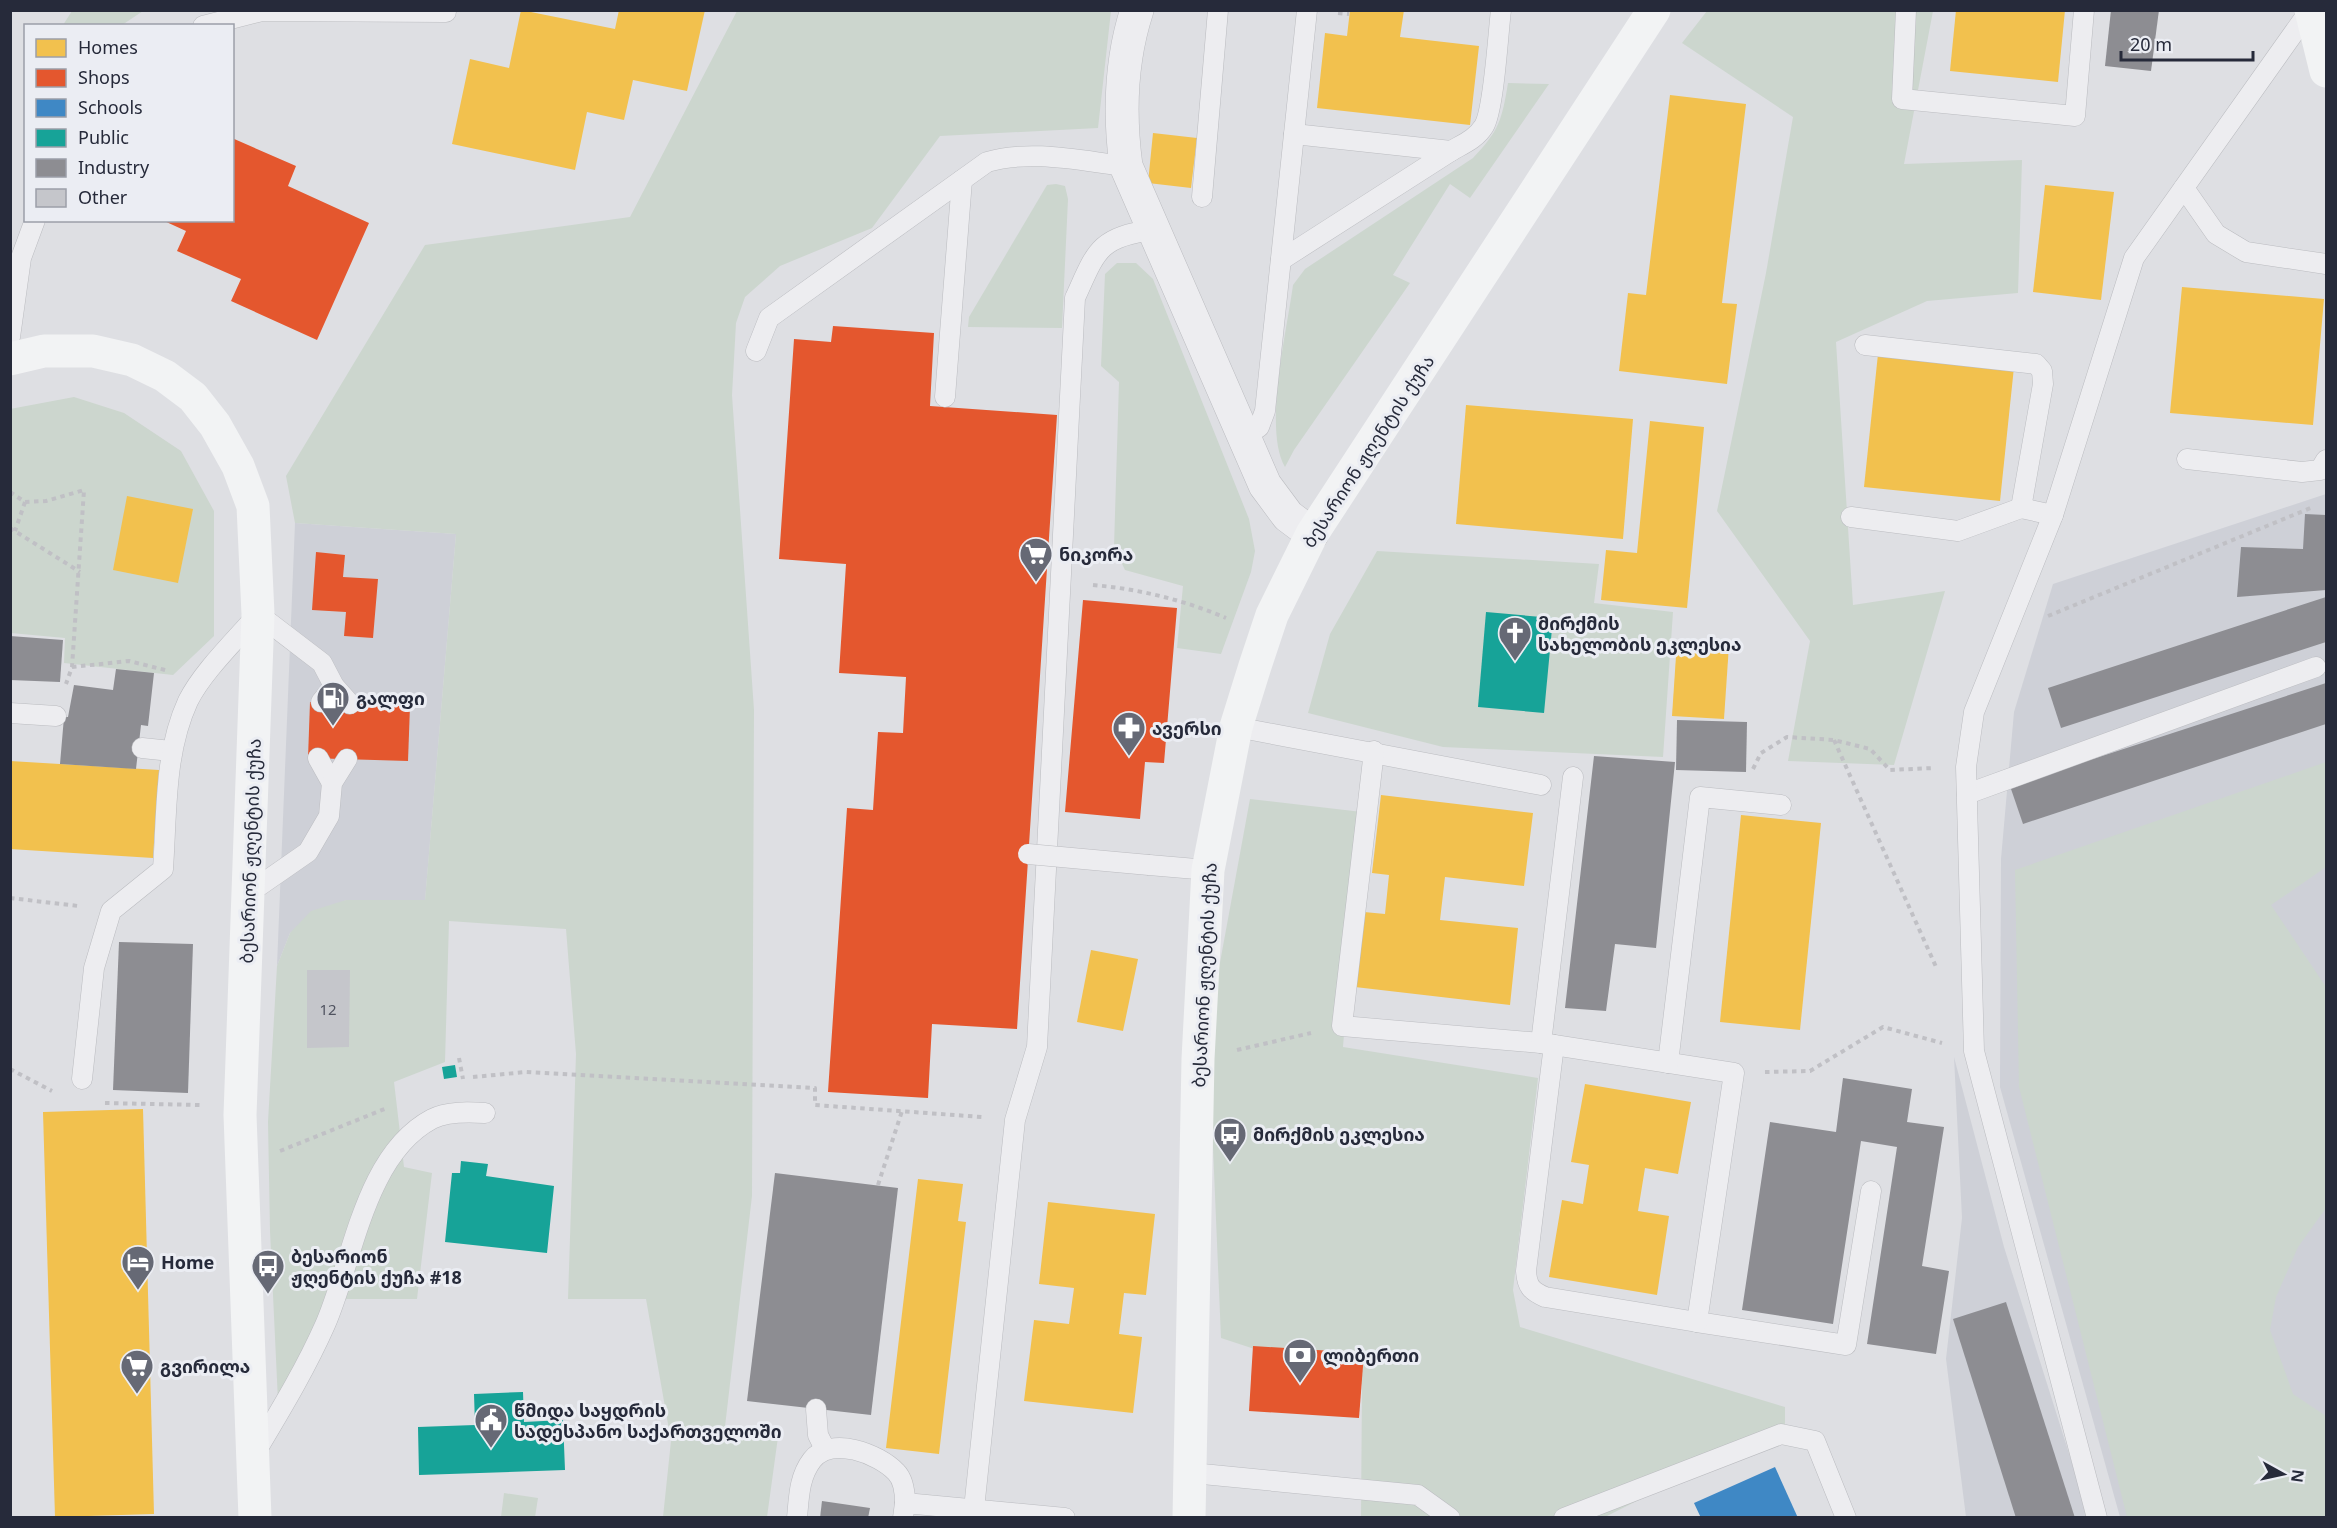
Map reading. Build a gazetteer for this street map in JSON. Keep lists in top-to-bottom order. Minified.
{"streets":{"main road":["ბესარიონ ჟღენტის ქუჩა"]},"places":{"supermarket":["ნიკორა","გვირილა"],"church":["მირქმის სახელობის ეკლესია"],"fuel station":["გალფი"],"pharmacy":["ავერსი"],"bus stop":["მირქმის ეკლესია","ბესარიონ ჟღენტის ქუჩა #18"],"hotel":["Home"],"bank":["ლიბერთი"],"public building":["წმიდა საყდრის სადესპანო საქართველოში"]},"house_numbers":["12"],"legend":["Homes","Shops","Schools","Public","Industry","Other"],"scale_bar":"20 m","north":"right"}
